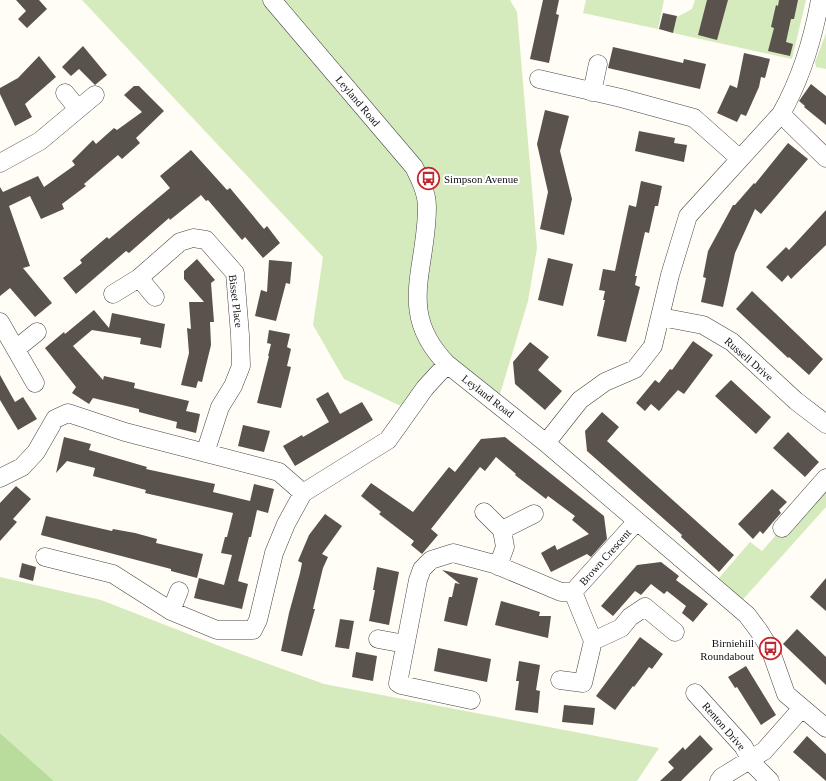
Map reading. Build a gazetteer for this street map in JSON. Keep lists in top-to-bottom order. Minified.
{"streets":{"street":["Leyland Road","Bisset Place","Russell Drive","Brown Crescent","Renton Drive"]},"crossings":[["Leyland Road","Brown Crescent"],["Leyland Road","Renton Drive"]],"places":{"bus stop":["Simpson Avenue","Birniehill Roundabout"]}}
